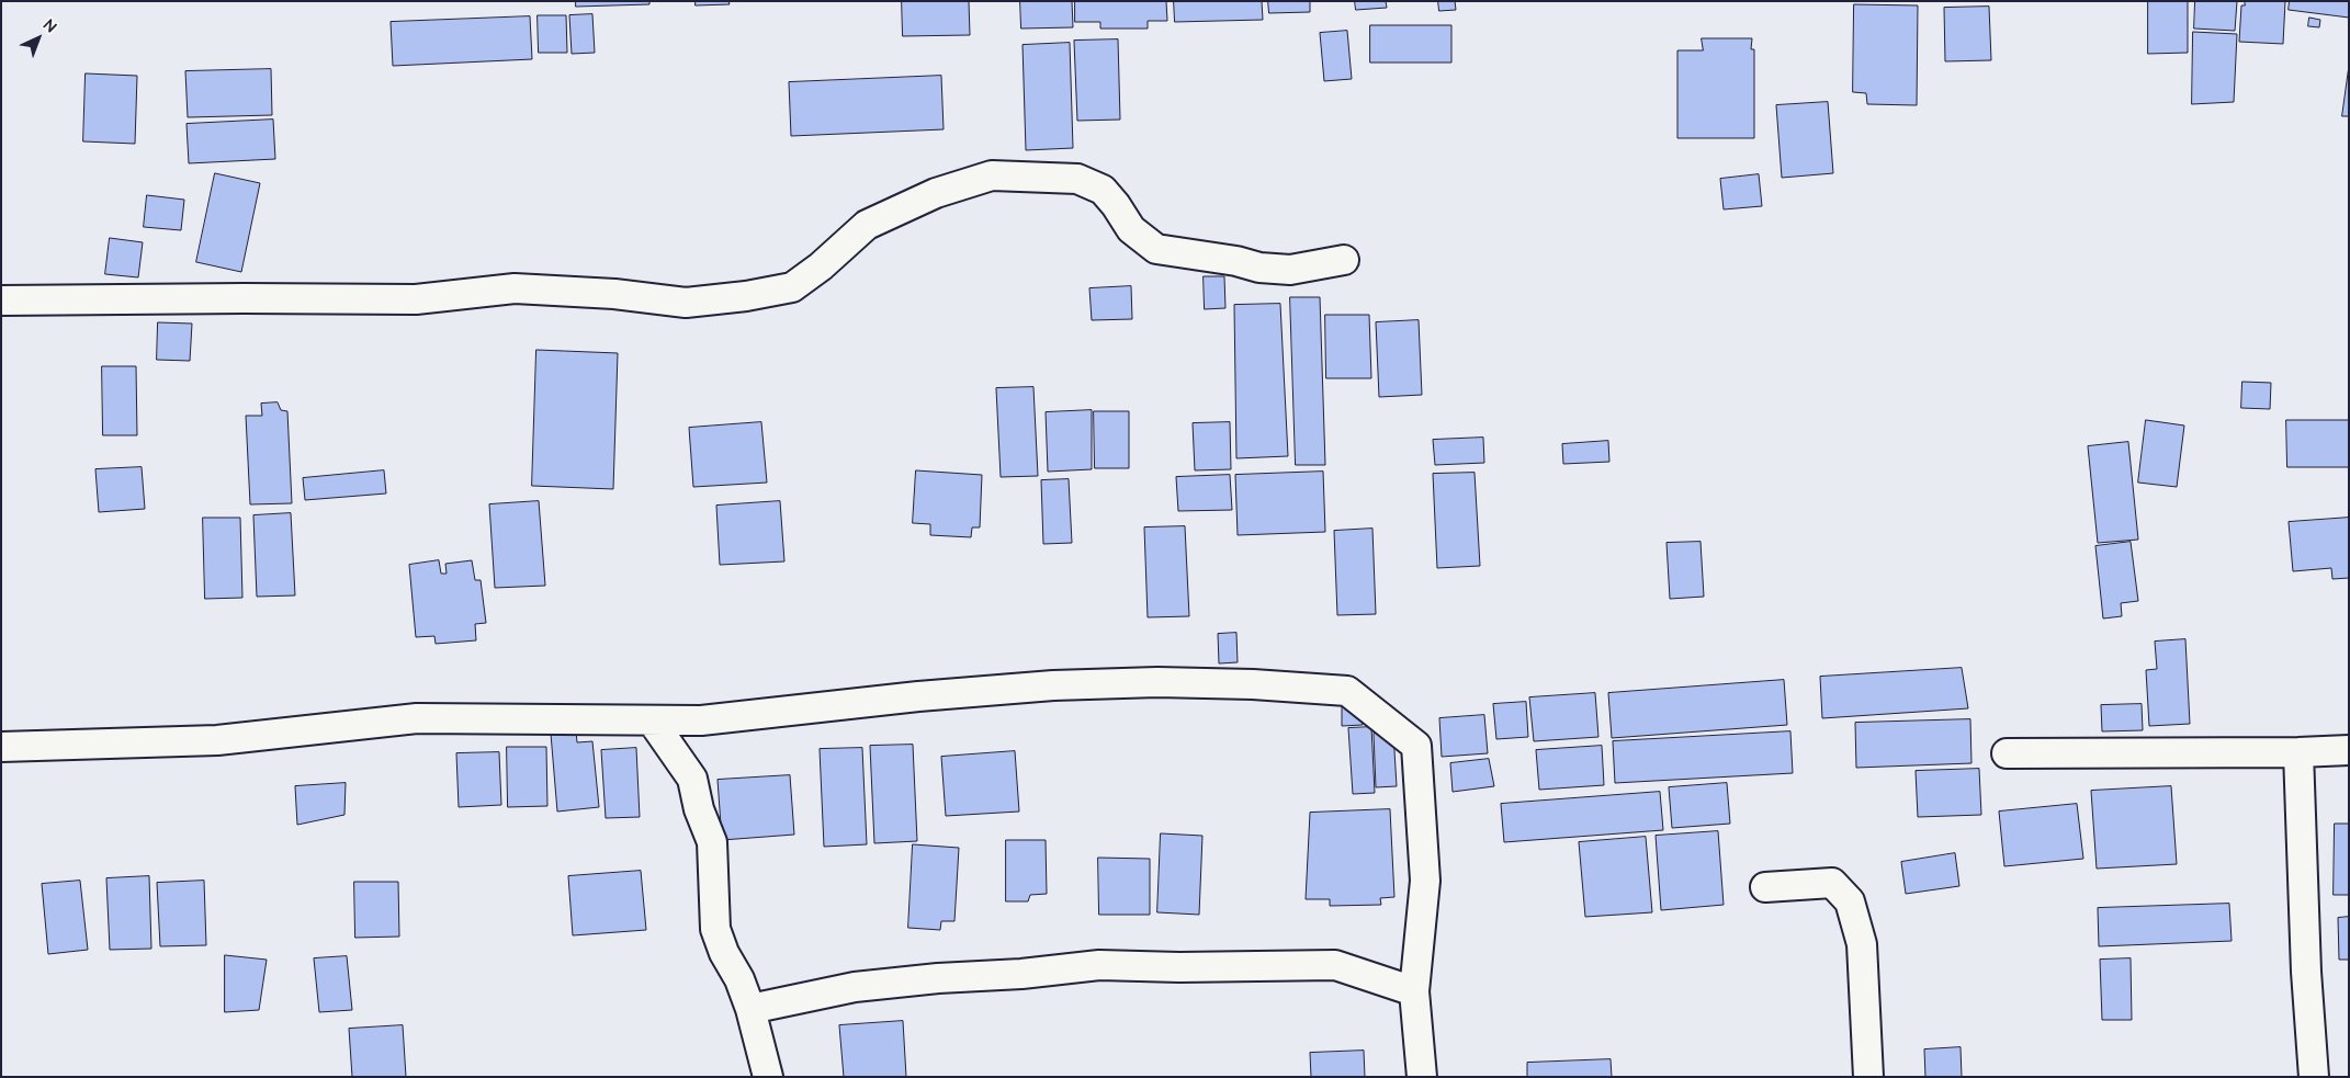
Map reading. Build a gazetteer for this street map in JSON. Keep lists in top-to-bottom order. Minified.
{"north":"top right"}
